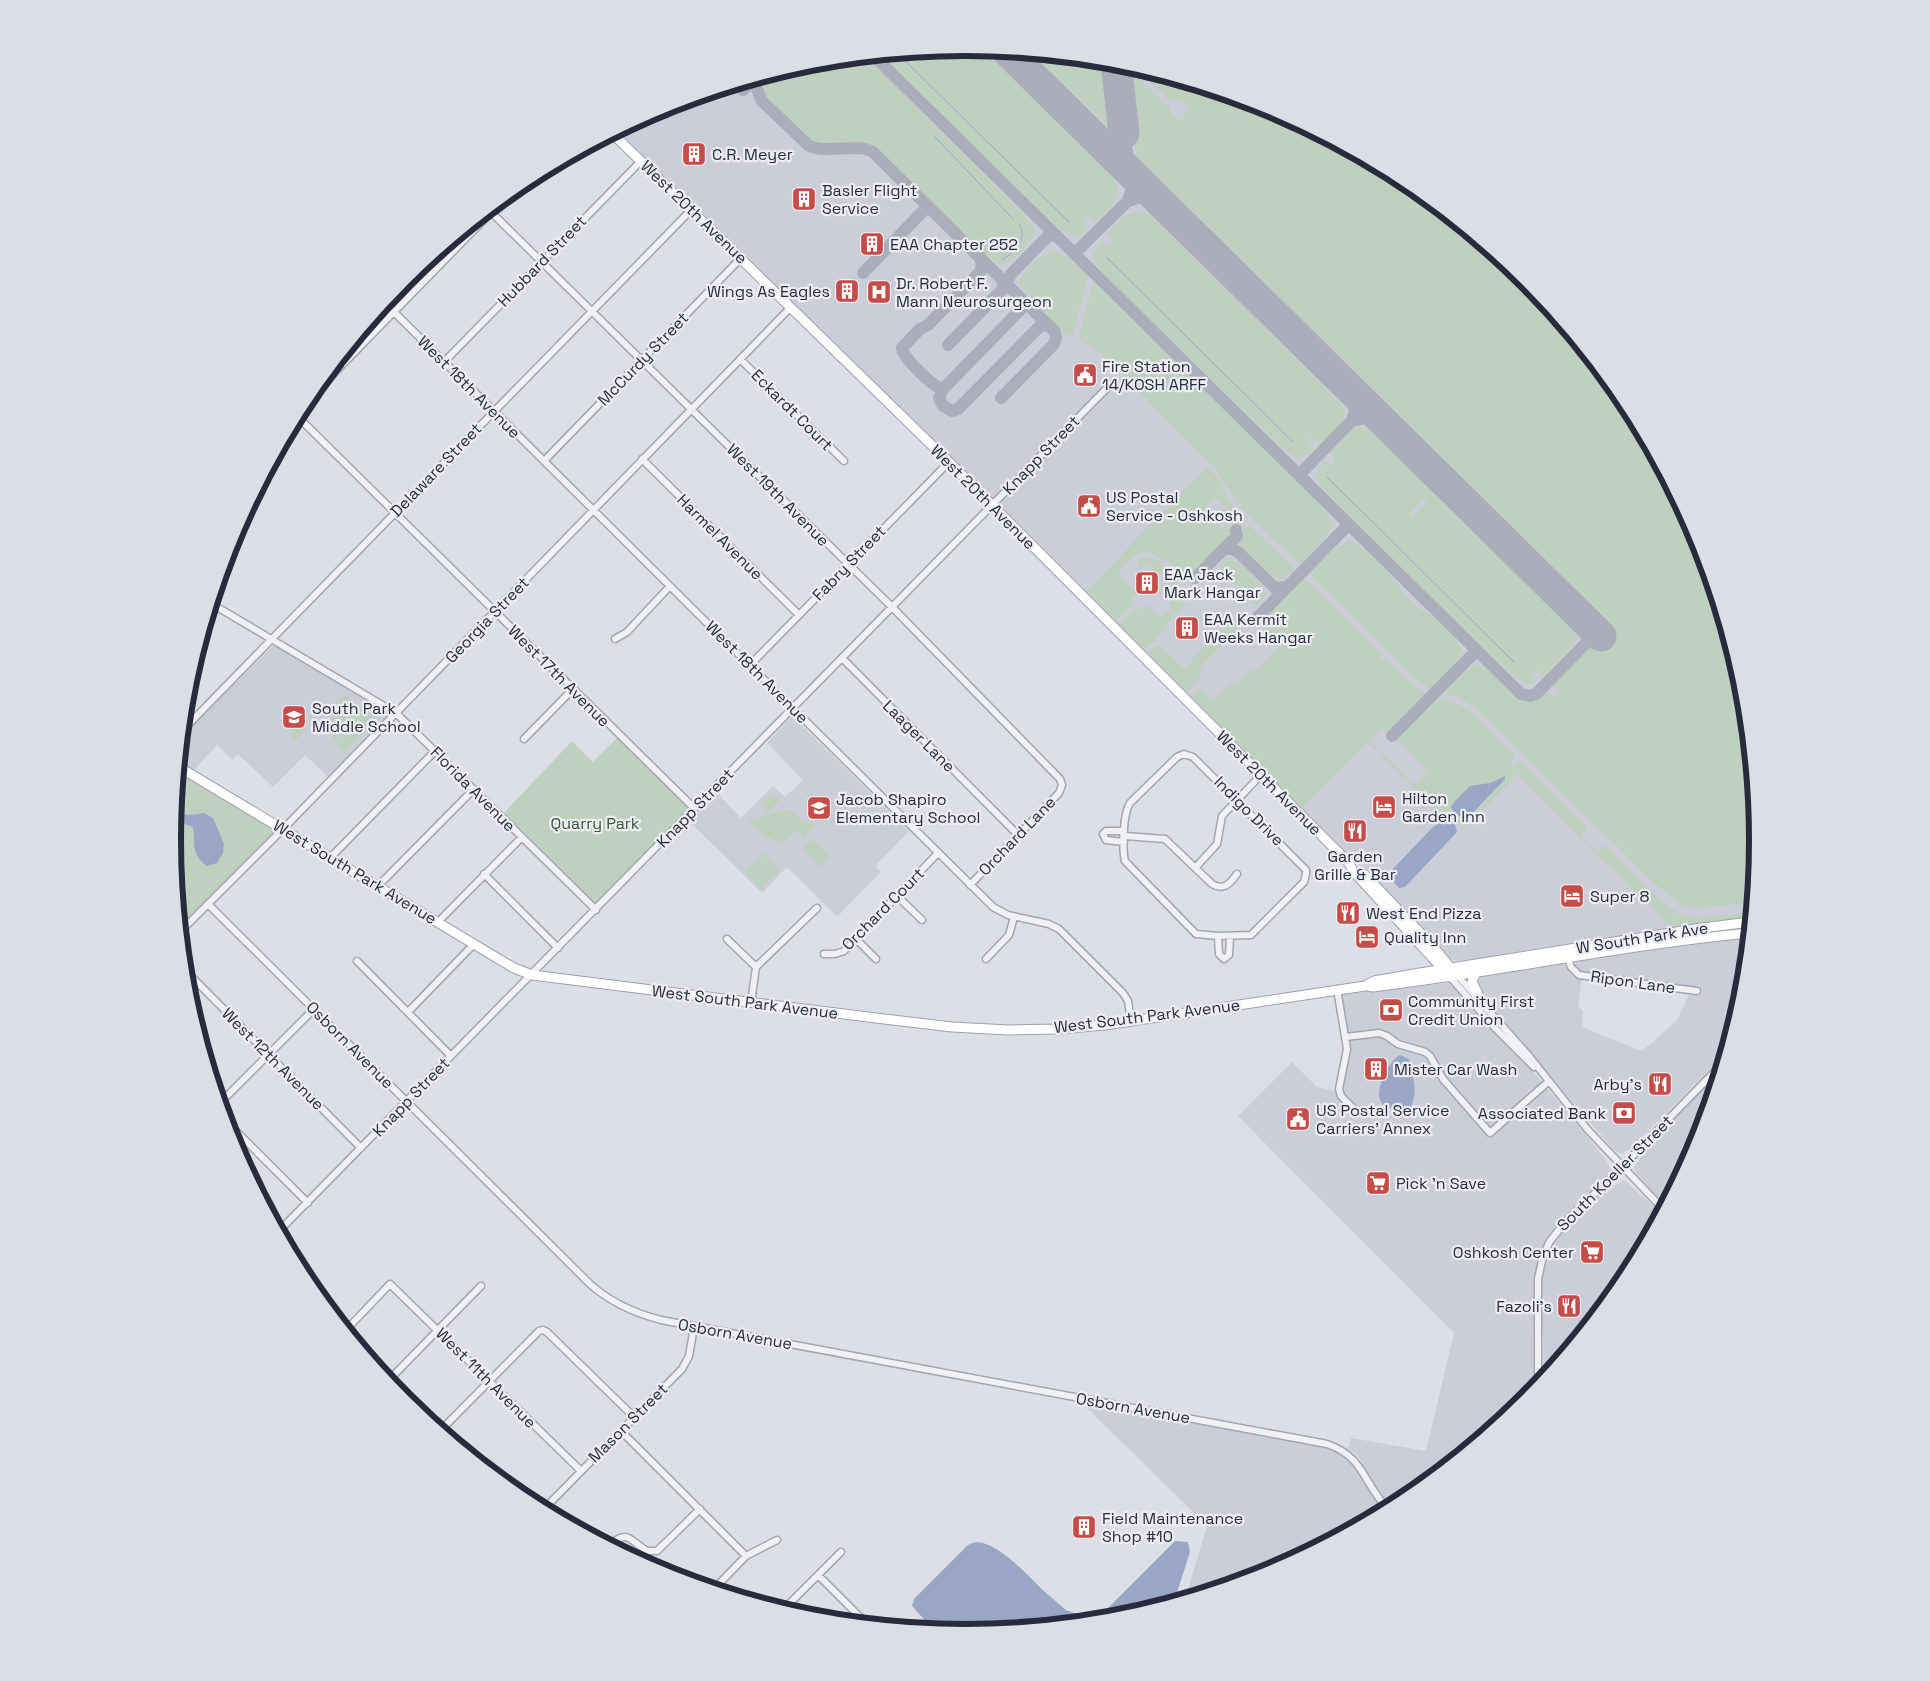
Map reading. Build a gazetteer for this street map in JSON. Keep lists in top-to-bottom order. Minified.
{"streets":{"main road":["West 20th Avenue","West South Park Avenue","W South Park Ave"],"street":["Hubbard Street","McCurdy Street","West 18th Avenue","Eckardt Court","Knapp Street","Delaware Street","West 19th Avenue","Harmel Avenue","Fabry Street","Georgia Street","West 17th Avenue","Laager Lane","Florida Avenue","Indigo Drive","Orchard Lane","Orchard Court","Ripon Lane","Osborn Avenue","West 12th Avenue","South Koeller Street","West 11th Avenue","Mason Street"]},"crossings":[["West 20th Avenue","Hubbard Street"],["West 20th Avenue","McCurdy Street"],["West 20th Avenue","Knapp Street"],["West 20th Avenue","Delaware Street"],["West 20th Avenue","Fabry Street"],["West 20th Avenue","Georgia Street"],["West 20th Avenue","West South Park Avenue"],["West 20th Avenue","South Koeller Street"],["Hubbard Street","West 18th Avenue"],["Hubbard Street","West 19th Avenue"],["McCurdy Street","West 18th Avenue"],["McCurdy Street","West 19th Avenue"],["West 18th Avenue","Knapp Street"],["West 18th Avenue","Delaware Street"],["West 18th Avenue","Fabry Street"],["West 18th Avenue","Georgia Street"],["West 18th Avenue","Orchard Lane"],["West 18th Avenue","West South Park Avenue"],["West 18th Avenue","Orchard Court"],["Eckardt Court","Georgia Street"],["Knapp Street","West 19th Avenue"],["Knapp Street","West 17th Avenue"],["Knapp Street","Laager Lane"],["Knapp Street","Florida Avenue"],["Knapp Street","West South Park Avenue"],["Knapp Street","Osborn Avenue"],["Knapp Street","West 12th Avenue"],["Delaware Street","West 19th Avenue"],["Delaware Street","West 17th Avenue"],["Delaware Street","Florida Avenue"],["West 19th Avenue","Fabry Street"],["West 19th Avenue","Georgia Street"],["West 19th Avenue","Orchard Lane"],["Harmel Avenue","Fabry Street"],["Harmel Avenue","Georgia Street"],["Georgia Street","West 17th Avenue"],["Georgia Street","Florida Avenue"],["Georgia Street","West South Park Avenue"],["Georgia Street","Osborn Avenue"],["Laager Lane","Orchard Lane"],["West South Park Avenue","W South Park Ave"],["W South Park Ave","Ripon Lane"],["Osborn Avenue","Mason Street"],["West 11th Avenue","Mason Street"]],"parks":["Quarry Park"],"places":{"building":["C.R. Meyer","Basler Flight Service","EAA Chapter 252","Wings As Eagles","EAA Jack Mark Hangar","EAA Kermit Weeks Hangar","Mister Car Wash","Field Maintenance Shop #10"],"hospital":["Dr. Robert F. Mann Neurosurgeon"],"public building":["Fire Station 14/KOSH ARFF","US Postal Service - Oshkosh","US Postal Service Carriers' Annex"],"school or university":["South Park Middle School","Jacob Shapiro Elementary School"],"hotel":["Hilton Garden Inn","Super 8","Quality Inn"],"restaurant":["Garden Grille & Bar","West End Pizza","Arby's","Fazoli's"],"bank":["Community First Credit Union","Associated Bank"],"supermarket":["Pick 'n Save","Oshkosh Center"]}}
